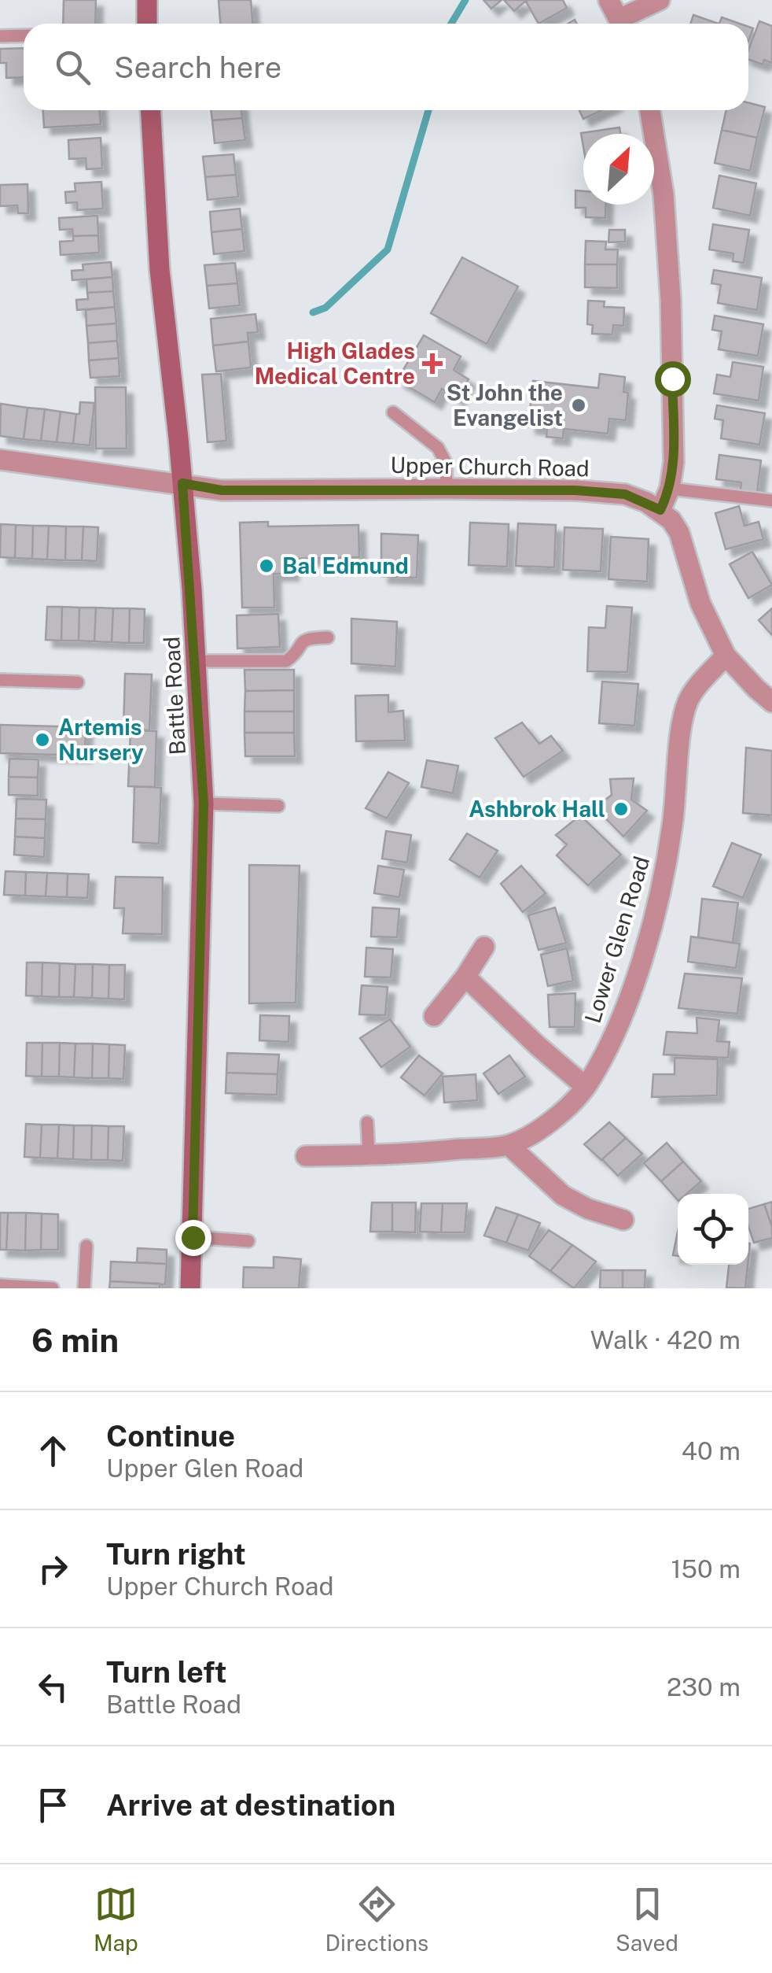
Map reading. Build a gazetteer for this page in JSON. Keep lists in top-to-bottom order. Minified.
{"streets":{"main road":["Battle Road"],"street":["Upper Church Road","Lower Glen Road"]},"crossings":[["Upper Church Road","Battle Road"]],"places":{"health":["High Glades Medical Centre"],"other":["St John the Evangelist","Bal Edmund","Artemis Nursery","Ashbrok Hall"]},"north":"top right","page":{"search":"Search here","heading":["6 min","Walk · 420 m"],"list":[["Continue","Upper Glen Road","40 m"],["Turn right","Upper Church Road","150 m"],["Turn left","Battle Road","230 m"],"Arrive at destination"],"nav":["Map","Directions","Saved"]}}
